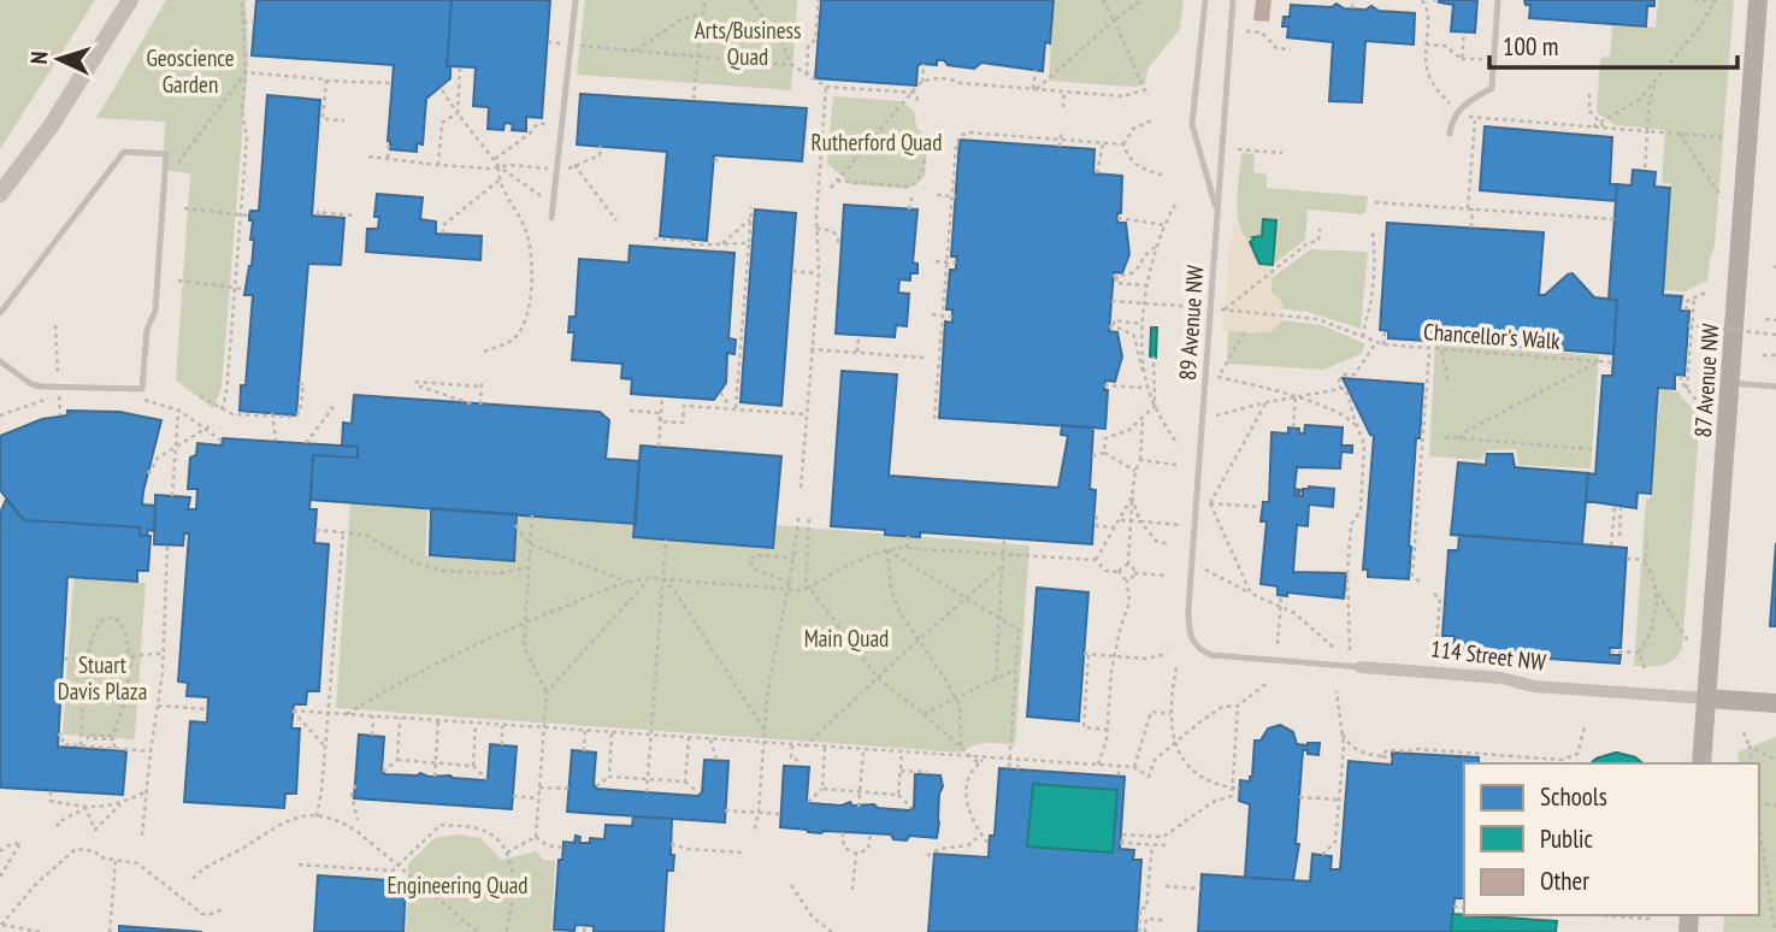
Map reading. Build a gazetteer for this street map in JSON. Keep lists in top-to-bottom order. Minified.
{"streets":{"main road":["87 Avenue NW","114 Street NW"],"lane":["89 Avenue NW"],"path":["Chancellor's Walk"]},"crossings":[["89 Avenue NW","114 Street NW"],["87 Avenue NW","114 Street NW"]],"parks":["Arts/Business Quad","Geoscience Garden","Rutherford Quad","Main Quad","Stuart Davis Plaza","Engineering Quad"],"legend":["Schools","Public","Other"],"scale_bar":"100 m","north":"left"}
